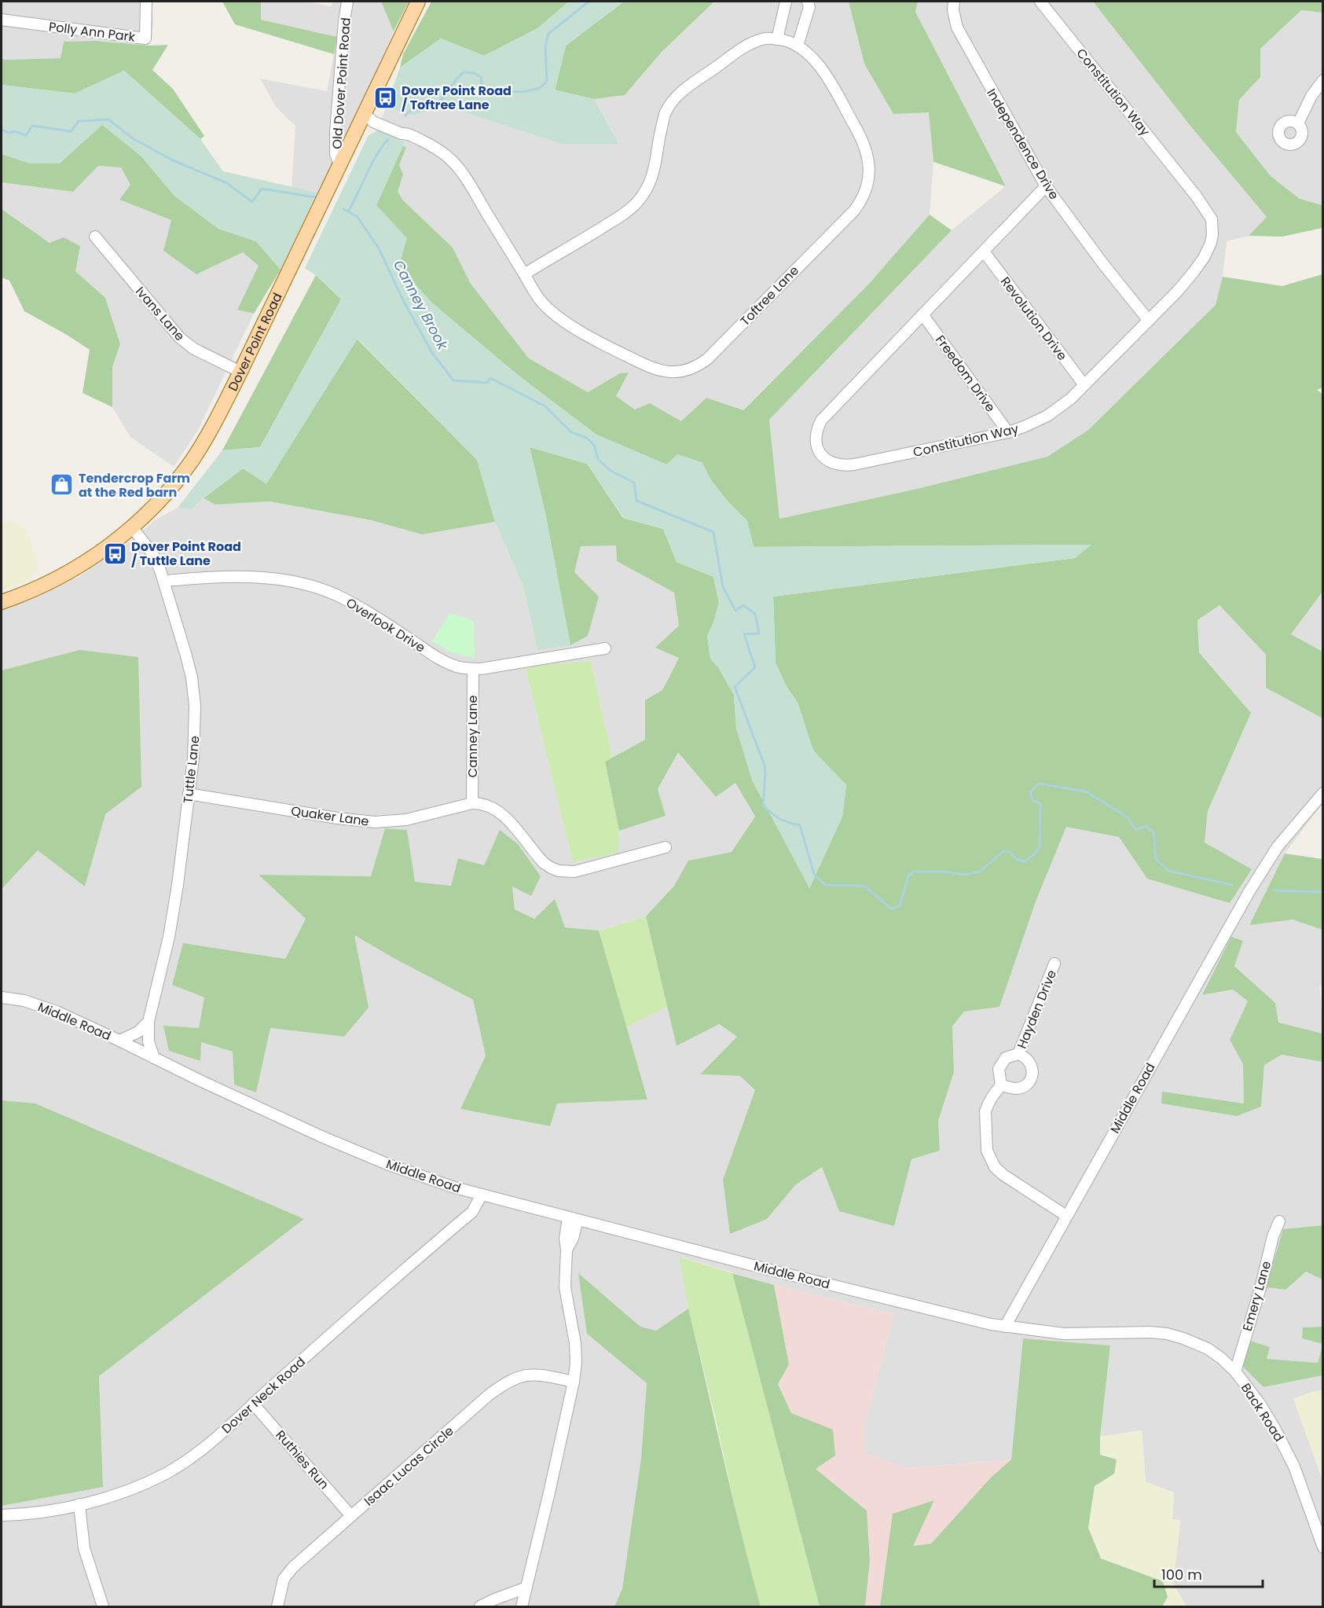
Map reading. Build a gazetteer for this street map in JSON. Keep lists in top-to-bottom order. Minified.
{"streets":{"main road":["Dover Point Road"],"street":["Polly Ann Park","Old Dover Point Road","Constitution Way","Independence Drive","Toftree Lane","Ivans Lane","Revolution Drive","Freedom Drive","Overlook Drive","Canney Lane","Tuttle Lane","Quaker Lane","Hayden Drive","Middle Road","Emery Lane","Dover Neck Road","Back Road","Ruthies Run","Isaac Lucas Circle"]},"crossings":[["Old Dover Point Road","Dover Point Road"],["Constitution Way","Independence Drive"],["Constitution Way","Revolution Drive"],["Constitution Way","Freedom Drive"],["Toftree Lane","Dover Point Road"],["Ivans Lane","Dover Point Road"],["Dover Point Road","Tuttle Lane"],["Overlook Drive","Canney Lane"],["Overlook Drive","Tuttle Lane"],["Canney Lane","Quaker Lane"],["Tuttle Lane","Quaker Lane"],["Tuttle Lane","Middle Road"],["Middle Road","Dover Neck Road"],["Middle Road","Back Road"],["Emery Lane","Back Road"],["Dover Neck Road","Ruthies Run"],["Ruthies Run","Isaac Lucas Circle"]],"water":["Canney Brook"],"places":{"bus stop":["Dover Point Road / Toftree Lane","Dover Point Road / Tuttle Lane"],"shop":["Tendercrop Farm at the Red barn"]},"scale_bar":"100 m"}
